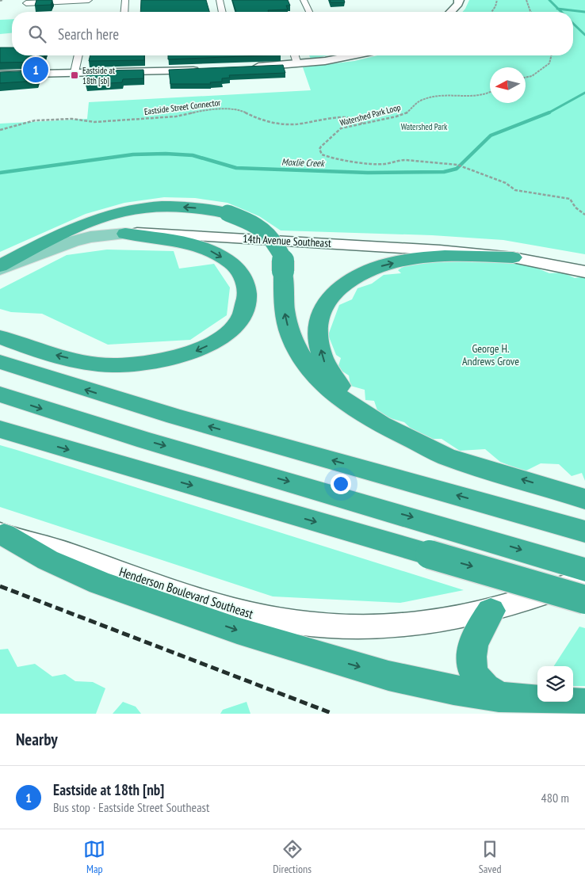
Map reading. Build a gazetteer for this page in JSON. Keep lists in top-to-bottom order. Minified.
{"streets":{"main road":["14th Avenue Southeast","Henderson Boulevard Southeast"],"path":["Eastside Street Connector","Watershed Park Loop"]},"crossings":[["Eastside Street Connector","Watershed Park Loop"]],"water":["Moxlie Creek"],"parks":["Watershed Park","George H. Andrews Grove"],"places":{"transit":["Eastside at 18th [sb]"]},"north":"left","page":{"search":"Search here","pins":"1","heading":"Nearby","list":[{"mark":"1","name":"Eastside at 18th [nb]","note":"Bus stop · Eastside Street Southeast","value":"480 m"}],"nav":["Map","Directions","Saved"]}}
